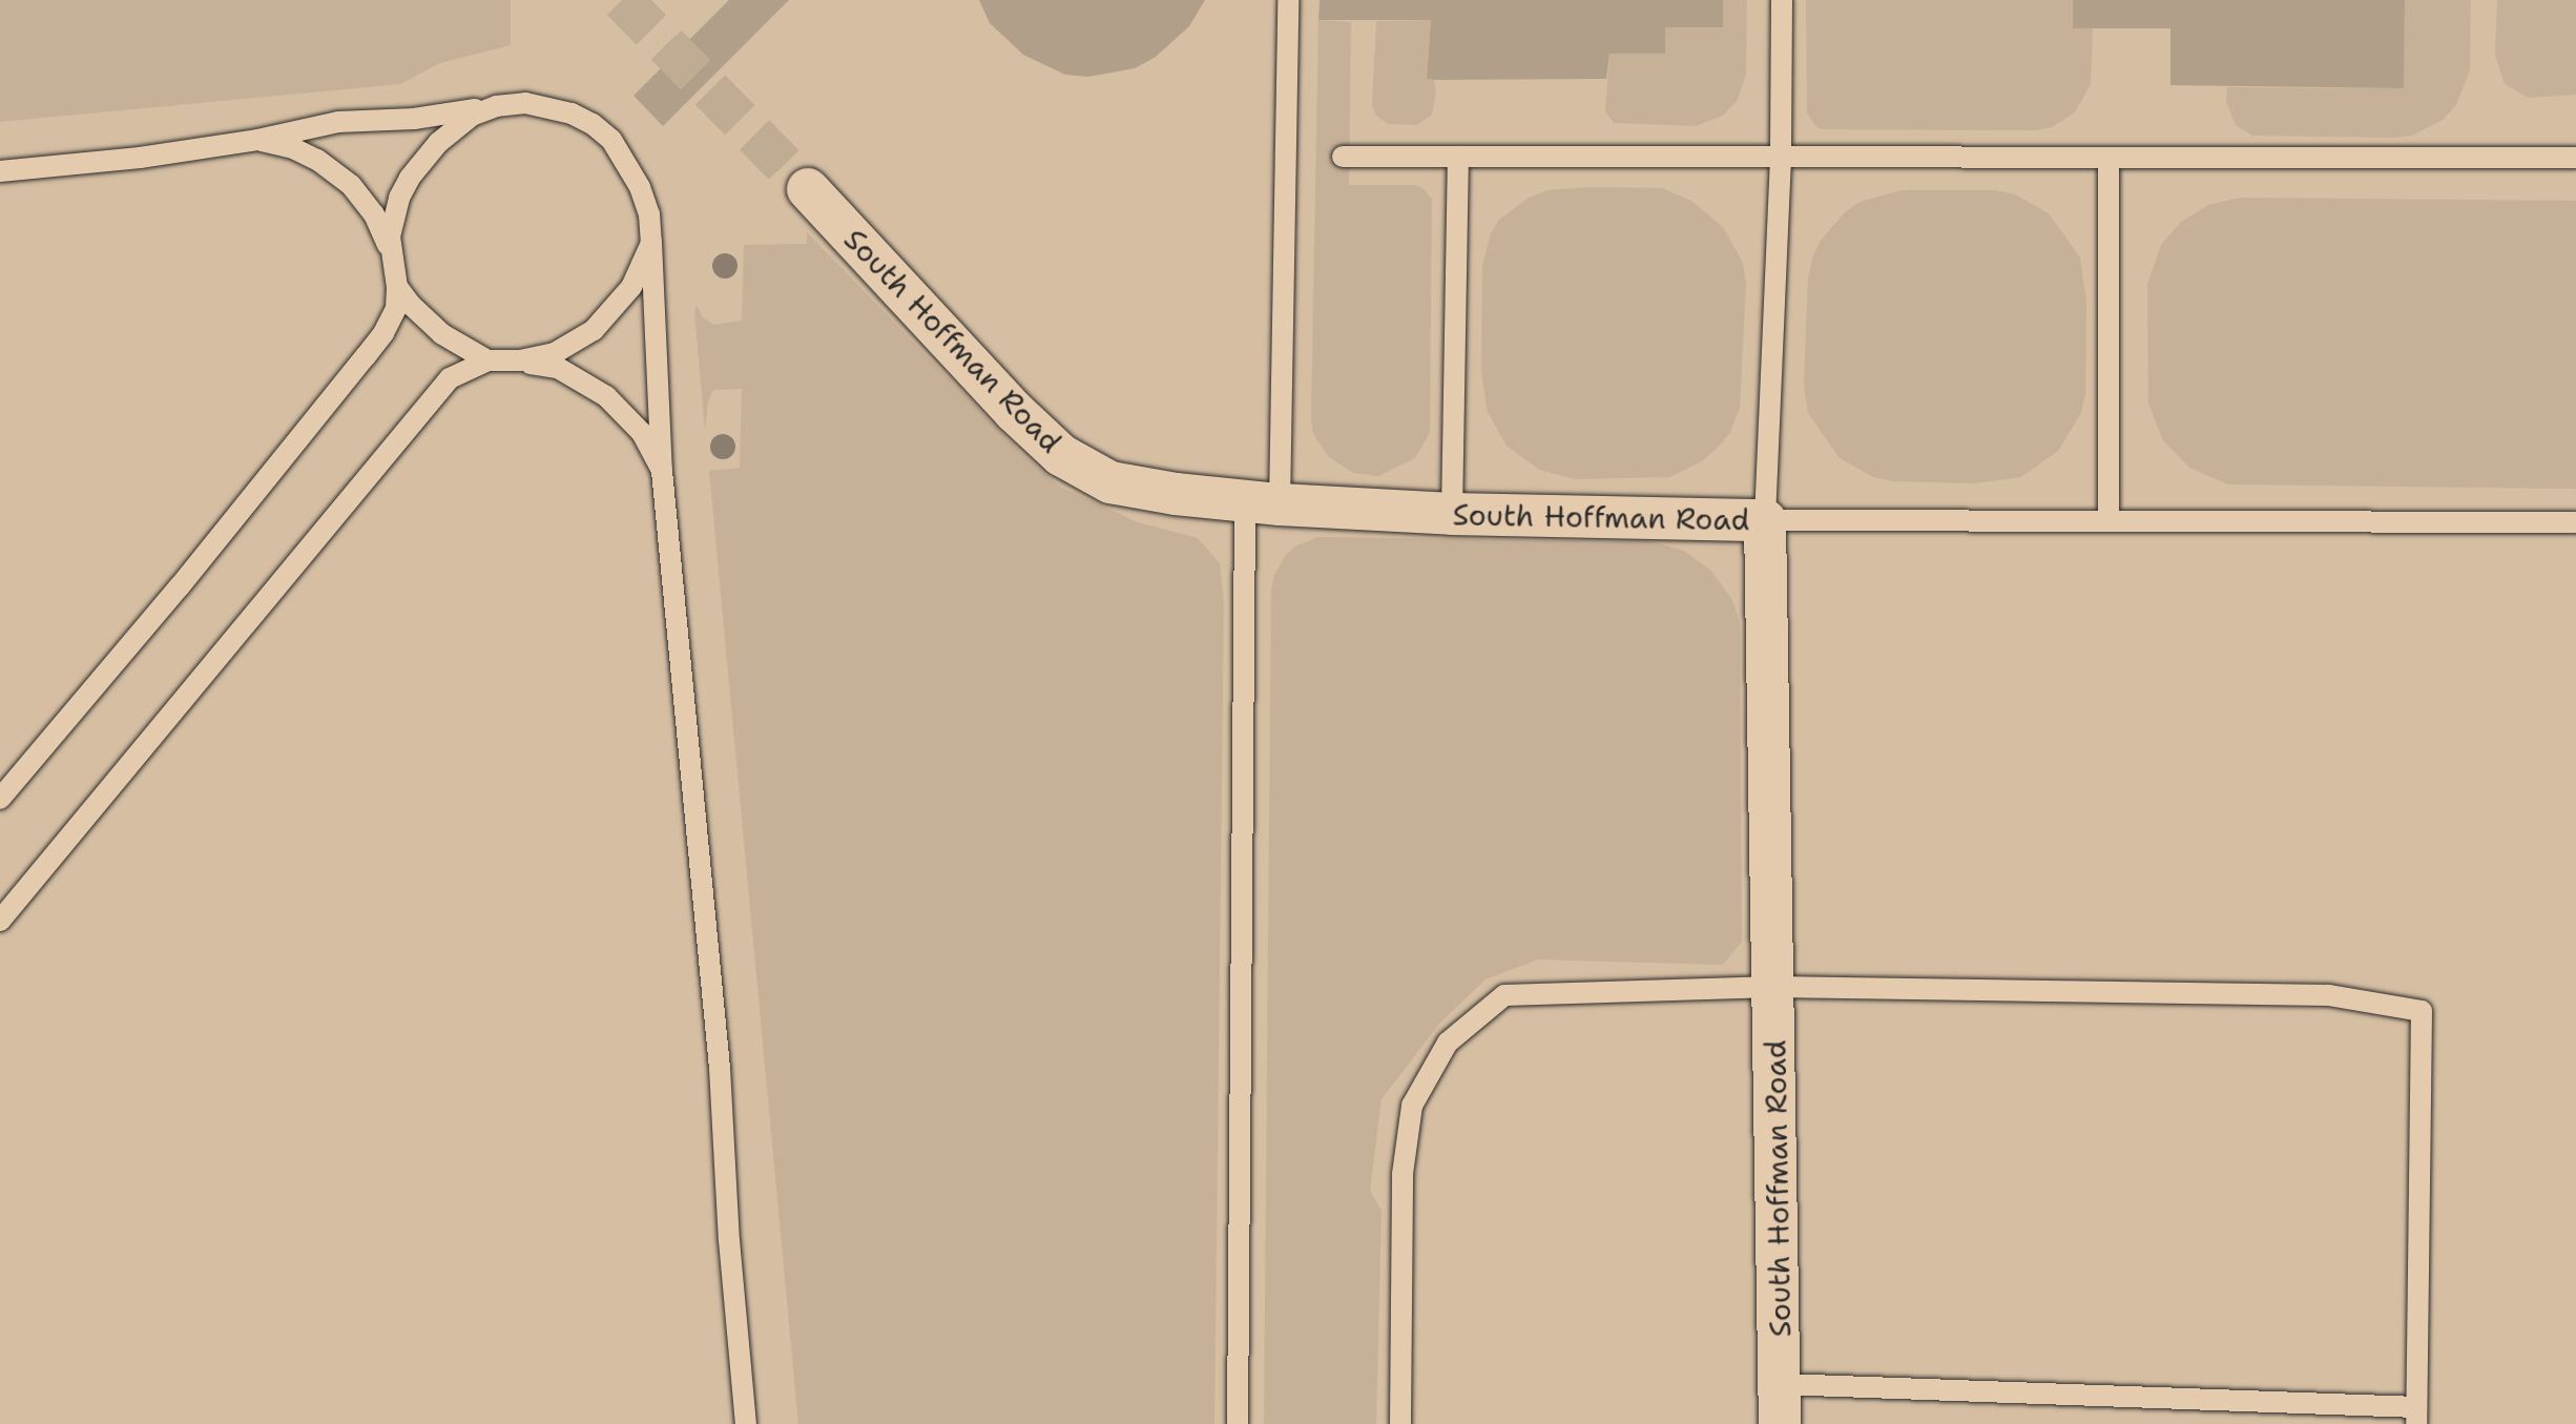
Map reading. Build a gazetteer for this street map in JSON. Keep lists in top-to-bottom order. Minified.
{"streets":{"street":["South Hoffman Road"]}}
